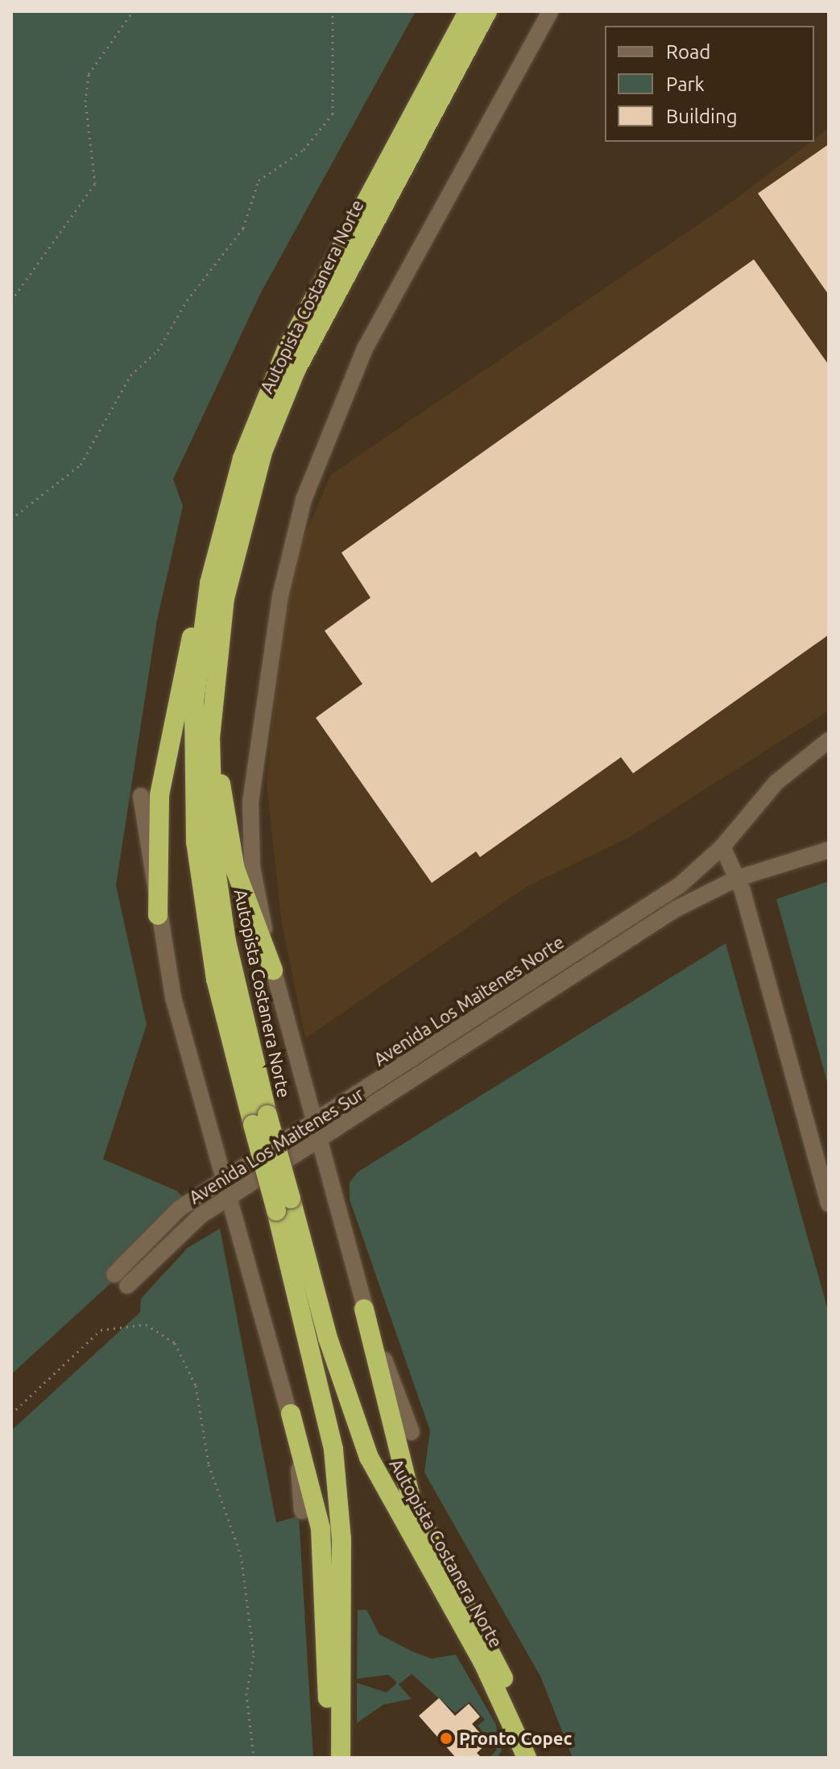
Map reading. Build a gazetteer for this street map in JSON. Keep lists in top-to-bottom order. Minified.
{"streets":{"highway":["Autopista Costanera Norte"],"street":["Avenida Los Maitenes Norte","Avenida Los Maitenes Sur"]},"places":["Pronto Copec"],"legend":["Road","Park","Building"]}
